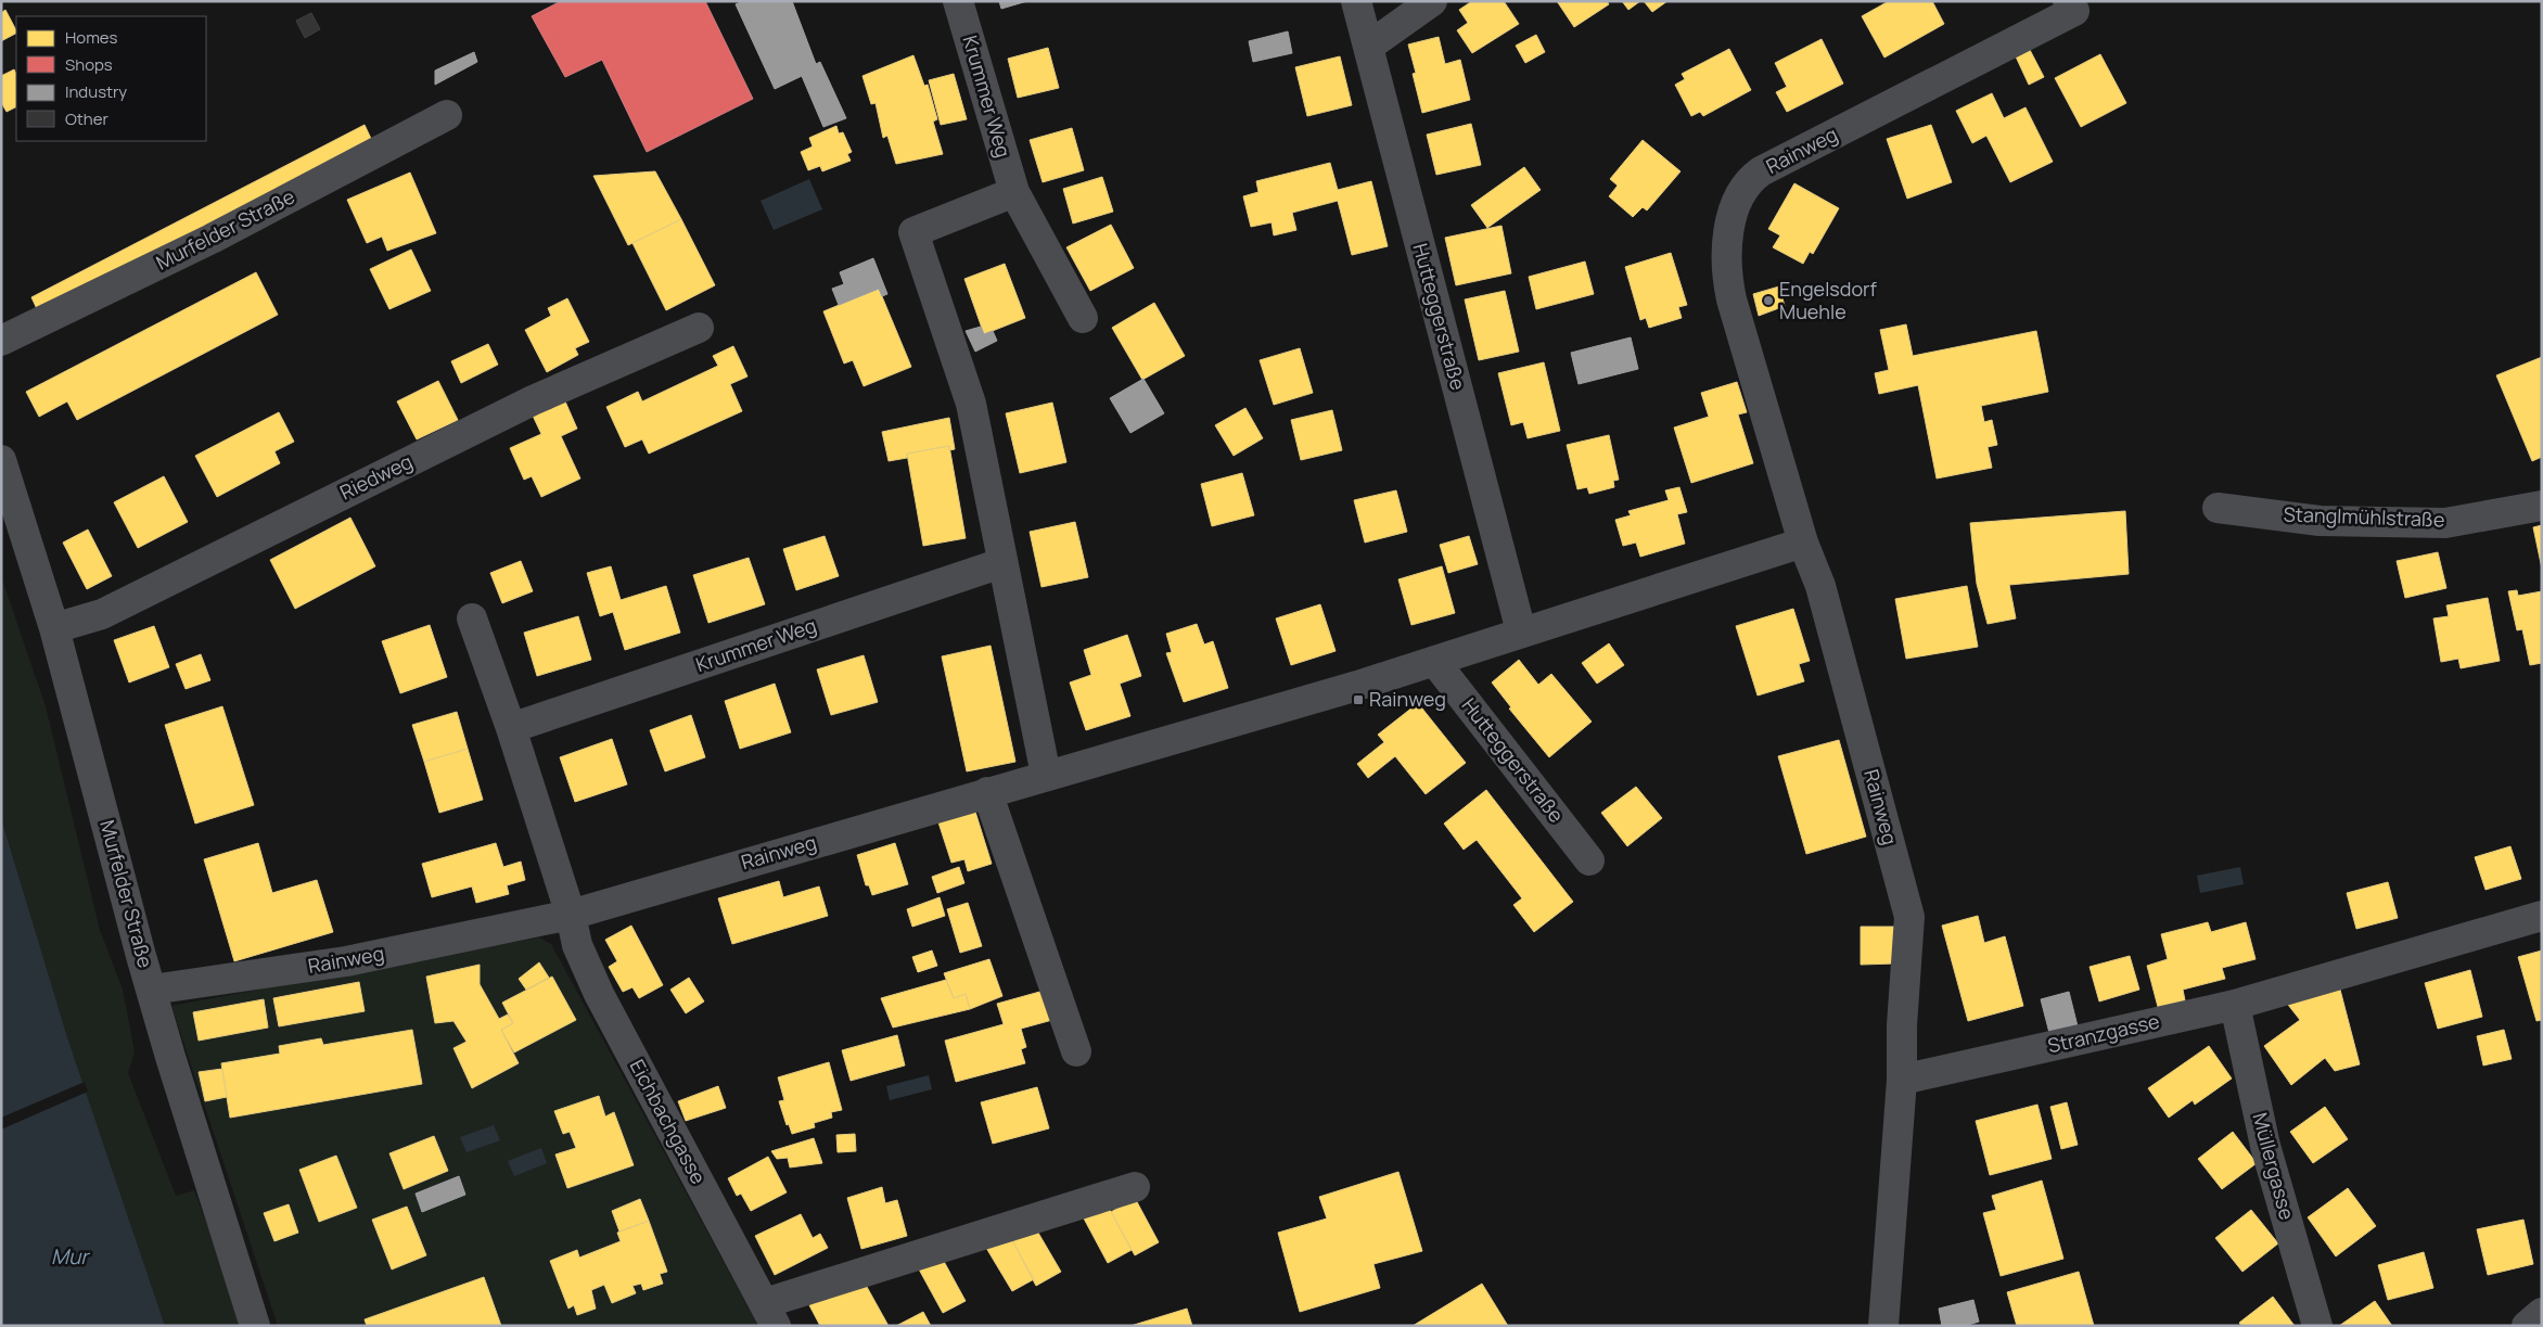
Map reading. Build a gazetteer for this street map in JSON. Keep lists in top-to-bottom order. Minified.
{"streets":{"street":["Krummer Weg","Rainweg","Murfelder Straße","Hutteggerstraße","Riedweg","Stanglmühlstraße","Stranzgasse","Eichbachgasse","Müllergasse"]},"crossings":[["Rainweg","Murfelder Straße"],["Rainweg","Hutteggerstraße"],["Rainweg","Stranzgasse"],["Rainweg","Eichbachgasse"],["Murfelder Straße","Riedweg"],["Stranzgasse","Müllergasse"]],"water":["Mur"],"places":{"other":["Engelsdorf Muehle"],"transit":["Rainweg"]},"legend":["Homes","Shops","Industry","Other"]}
